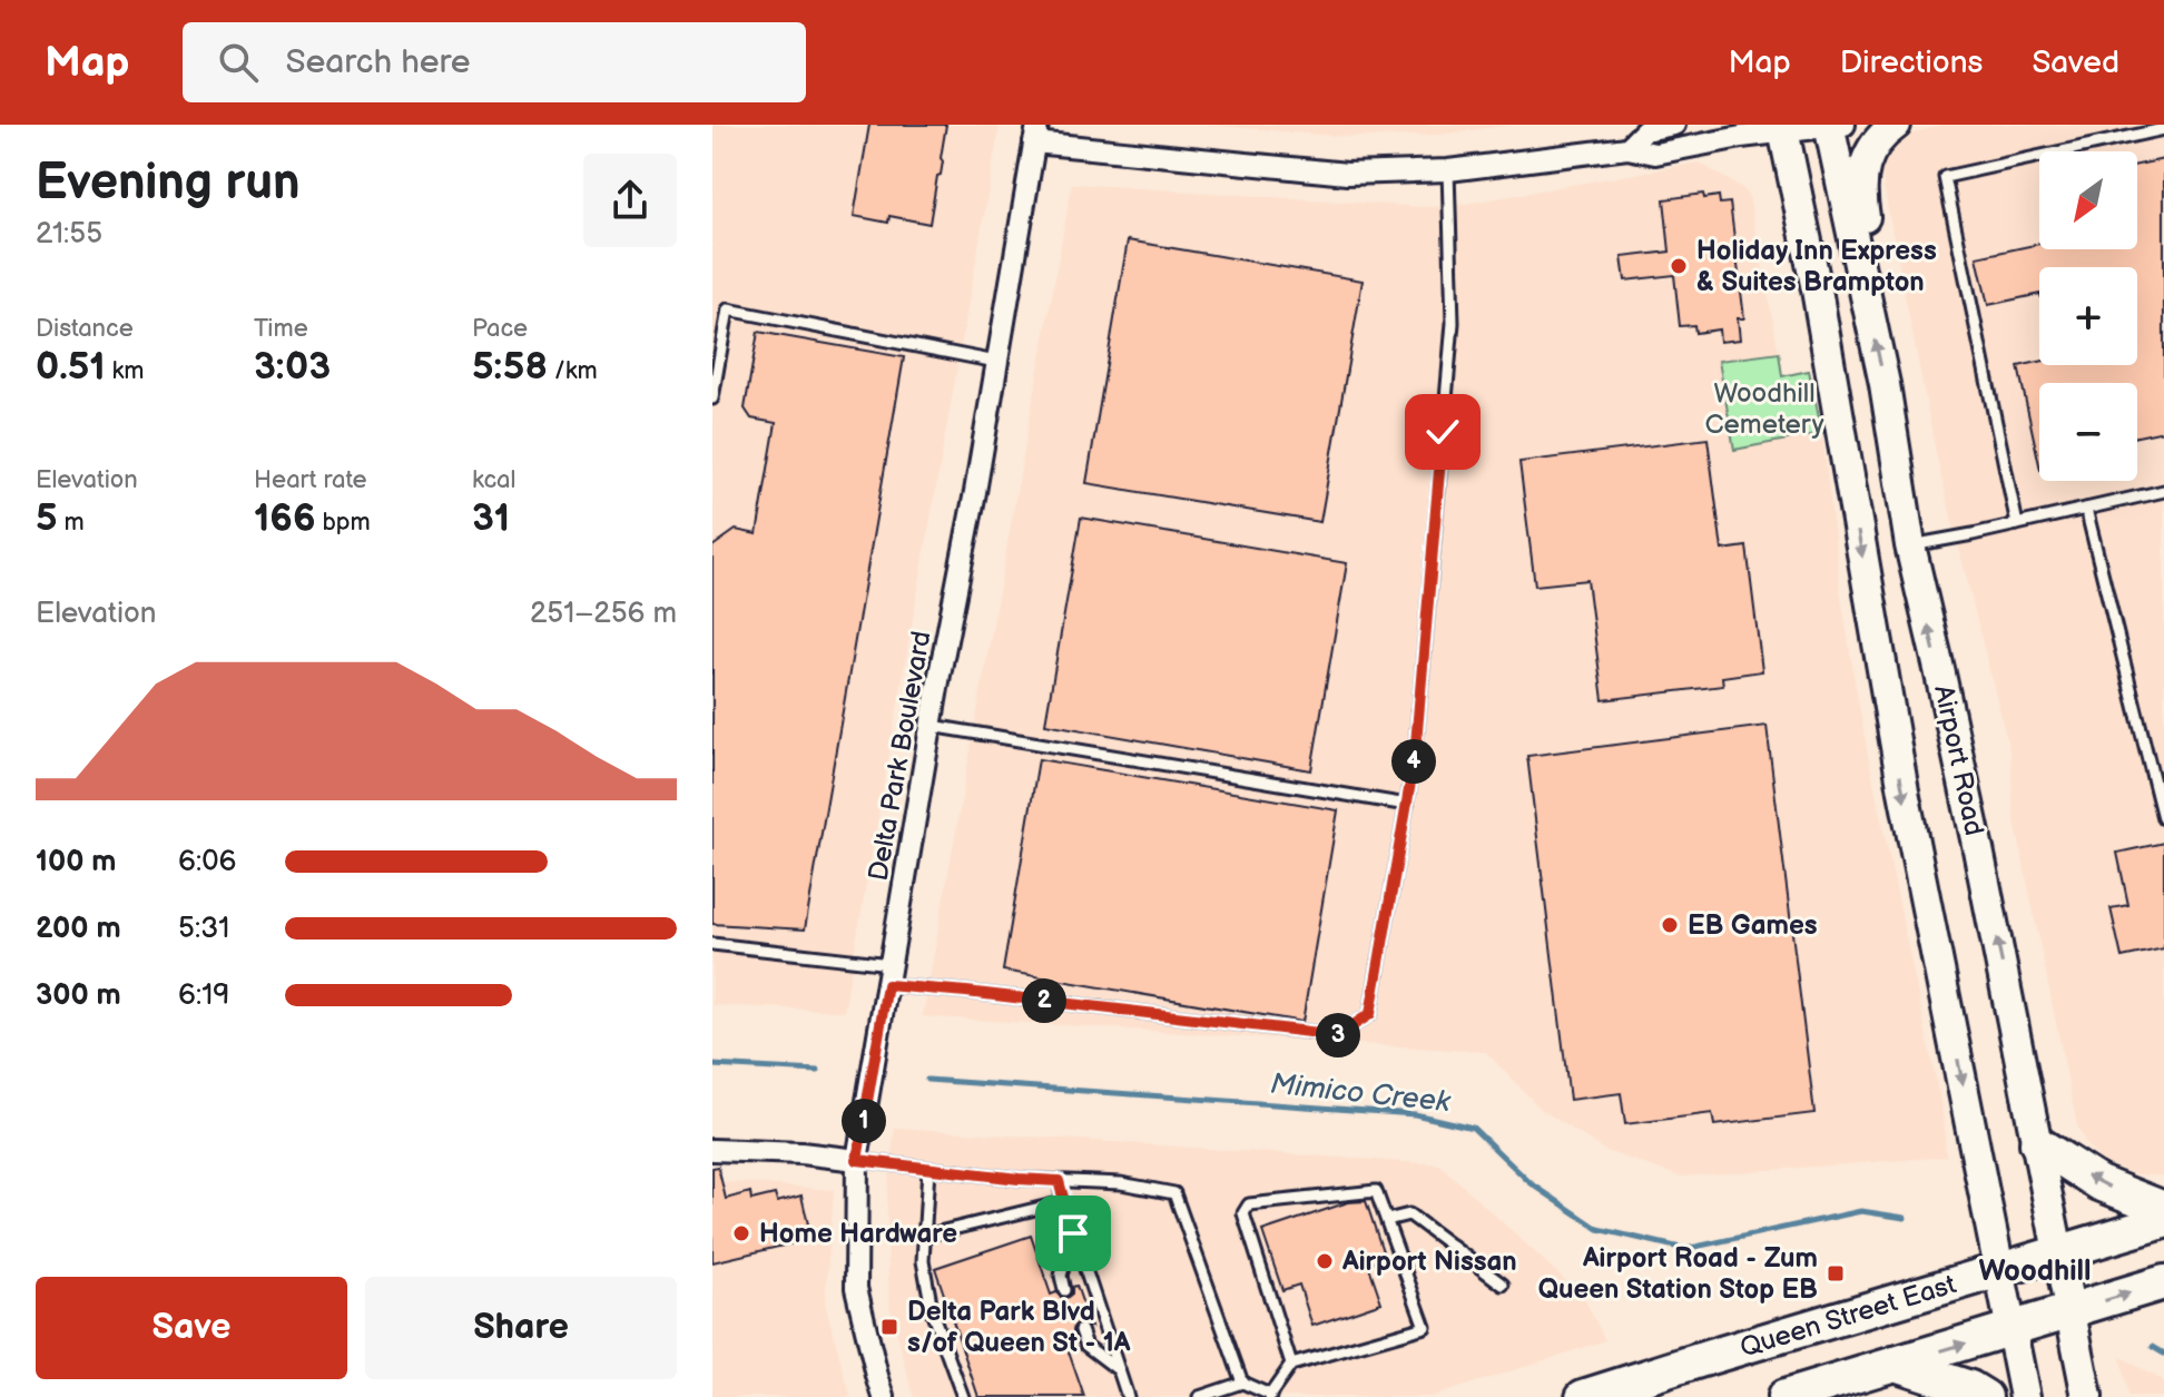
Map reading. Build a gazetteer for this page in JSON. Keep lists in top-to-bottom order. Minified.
{"streets":{"main road":["Airport Road","Queen Street East"],"street":["Delta Park Boulevard"]},"crossings":[["Airport Road","Queen Street East"]],"districts":["Woodhill"],"water":["Mimico Creek"],"parks":["Woodhill Cemetery"],"places":{"other":["Holiday Inn Express & Suites Brampton","EB Games","Home Hardware","Airport Nissan"],"transit":["Airport Road - Zum Queen Station Stop EB","Delta Park Blvd s/of Queen St - 1A"]},"north":"bottom left","page":{"header":"Map","search":"Search here","nav":["Map","Directions","Saved"],"heading":["Evening run","21:55"],"map_buttons":["+","−"],"stats":[["Distance","0.51 km"],["Time","3:03"],["Pace","5:58 /km"],["Elevation","5 m"],["Heart rate","166 bpm"],["kcal","31"]],"chart":["Elevation","251–256 m"],"pins":["4","2","3","1"],"list":[{"name":"100 m","note":"6:06"},{"name":"200 m","note":"5:31"},{"name":"300 m","note":"6:19"}],"buttons":["Save","Share"]}}
